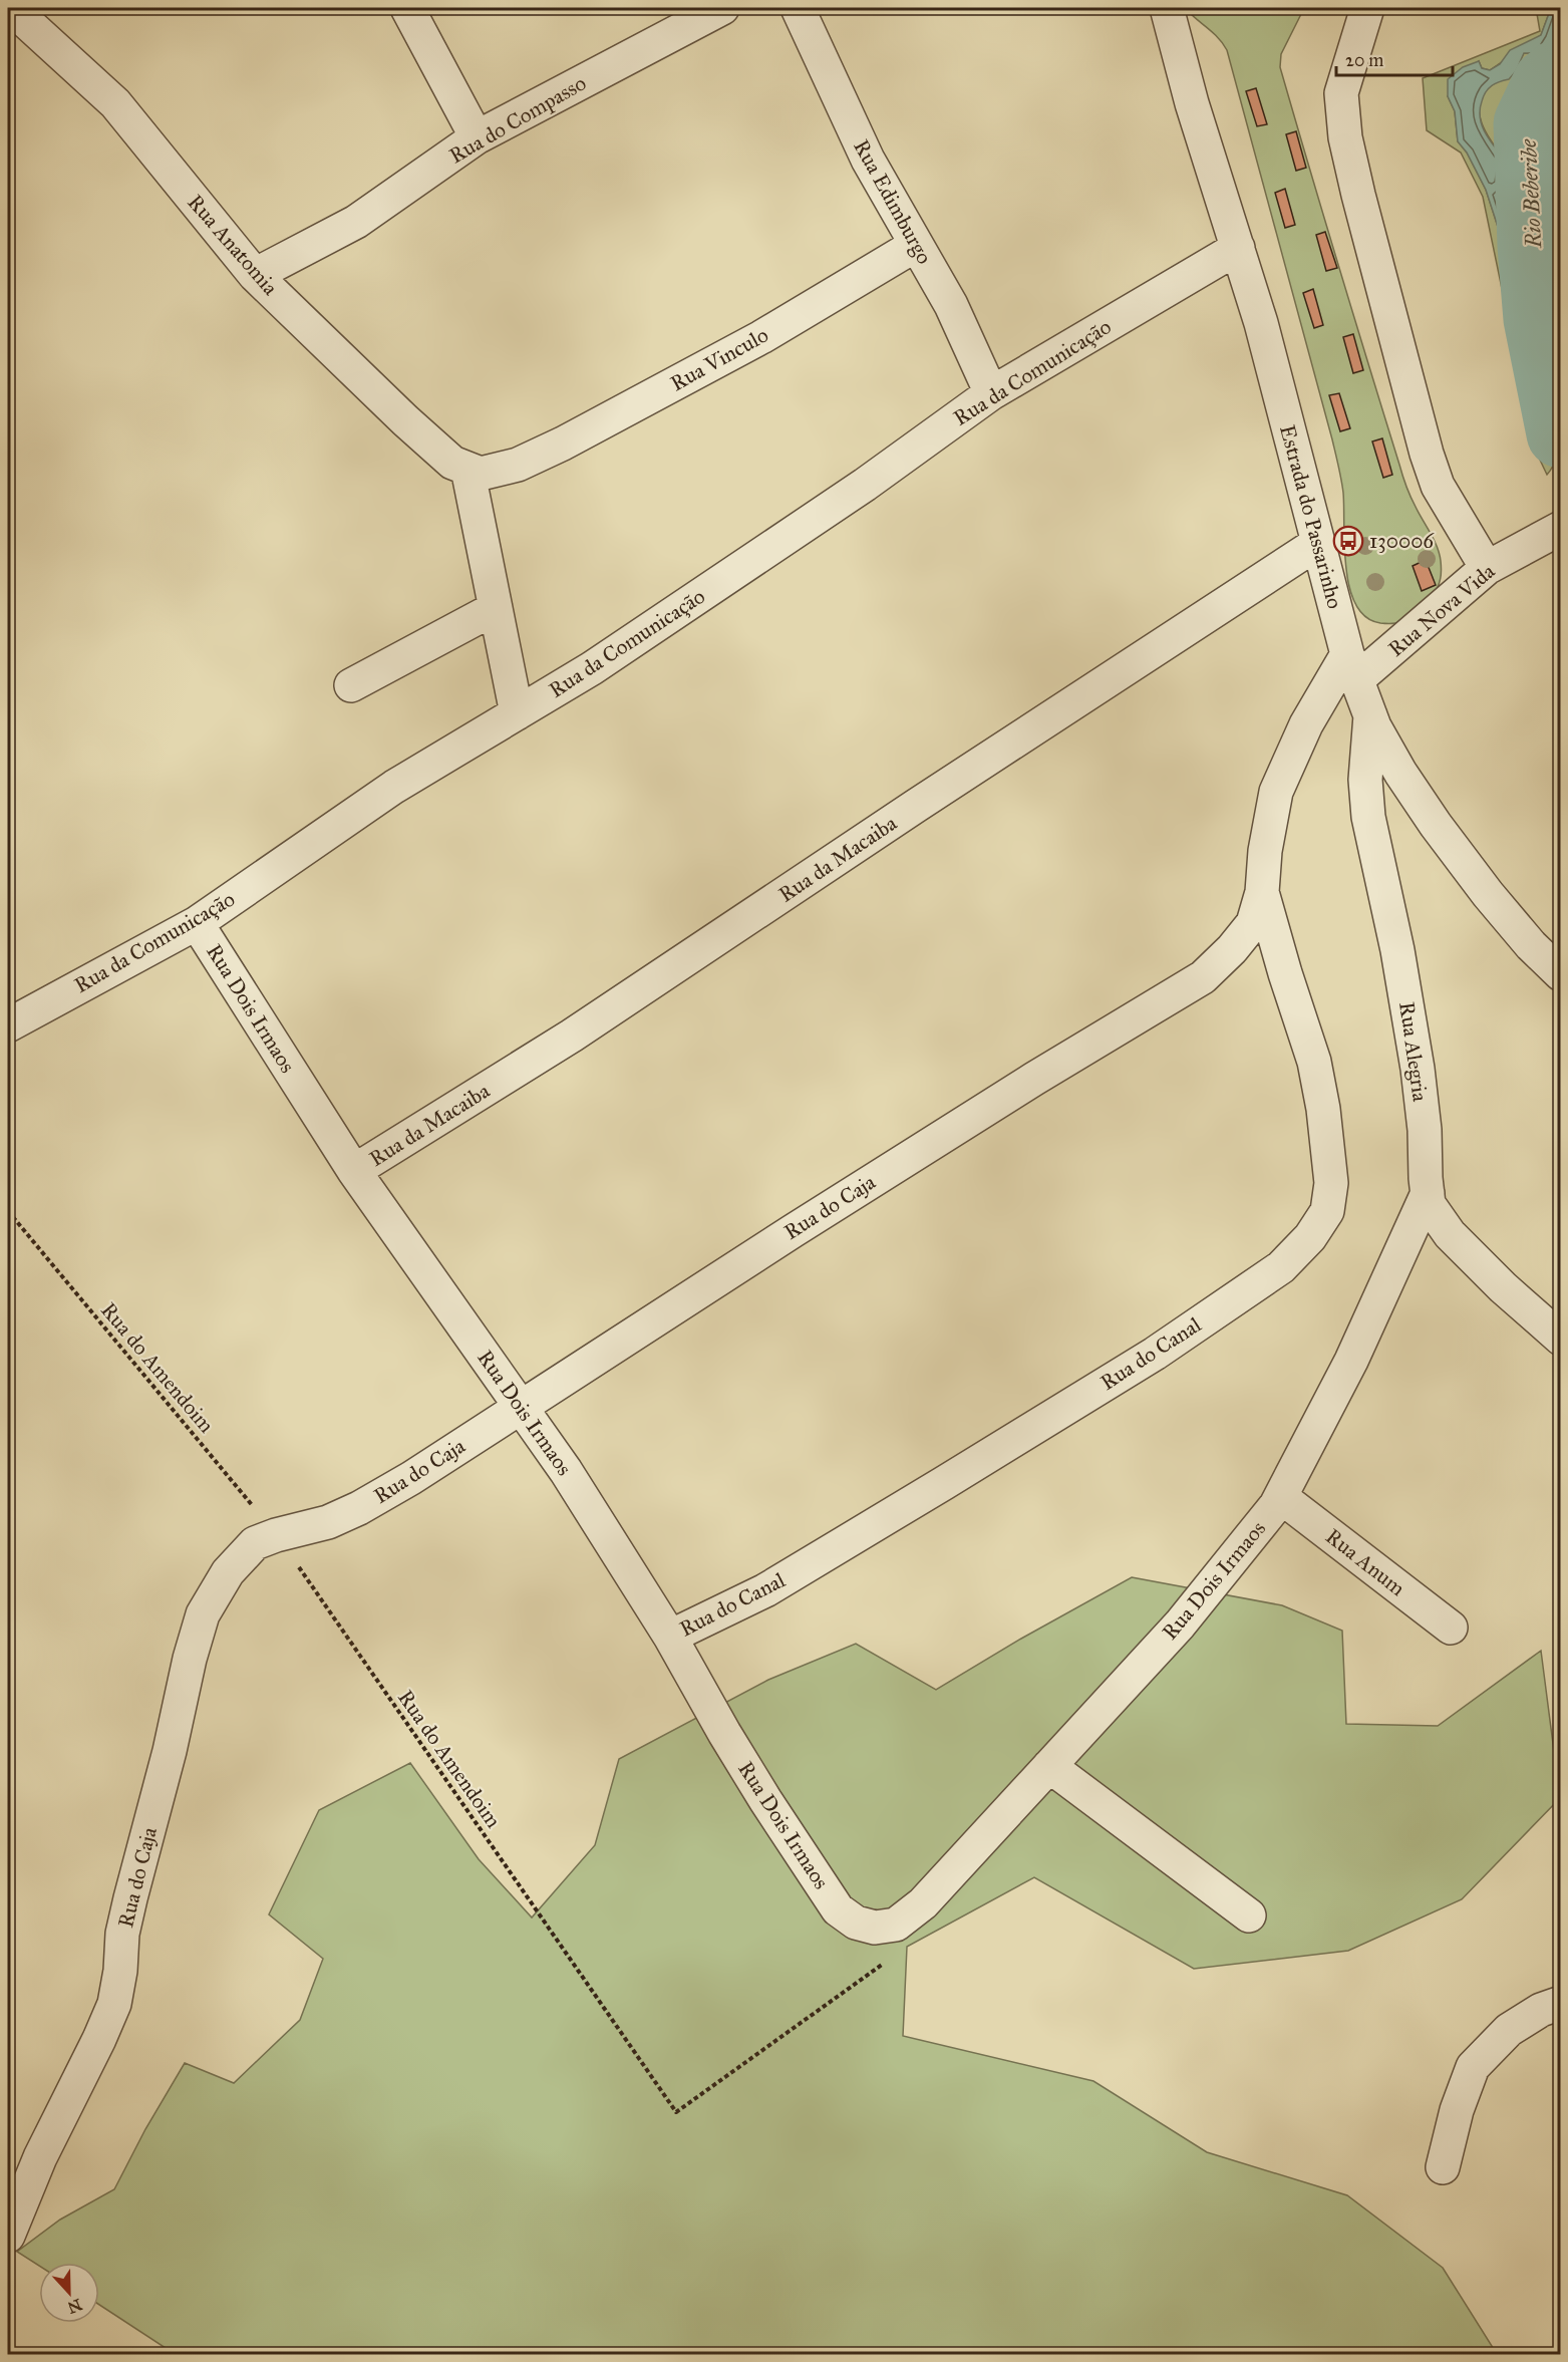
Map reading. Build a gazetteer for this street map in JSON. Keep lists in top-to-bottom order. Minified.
{"streets":{"street":["Rua do Compasso","Rua Edimburgo","Rua Anatomia","Rua Vinculo","Rua da Comunicação","Estrada do Passarinho","Rua Nova Vida","Rua da Macaiba","Rua Dois Irmaos","Rua Alegria","Rua do Caja","Rua do Canal","Rua Anum"],"path":["Rua do Amendoim"]},"crossings":[["Rua do Compasso","Rua Anatomia"],["Rua Edimburgo","Rua Vinculo"],["Rua Edimburgo","Rua da Comunicação"],["Rua Anatomia","Rua Vinculo"],["Rua da Comunicação","Estrada do Passarinho"],["Rua da Comunicação","Rua Dois Irmaos"],["Estrada do Passarinho","Rua Nova Vida"],["Estrada do Passarinho","Rua da Macaiba"],["Estrada do Passarinho","Rua Alegria"],["Rua da Macaiba","Rua Dois Irmaos"],["Rua Dois Irmaos","Rua Alegria"],["Rua Dois Irmaos","Rua do Caja"],["Rua Dois Irmaos","Rua do Canal"],["Rua Dois Irmaos","Rua Anum"],["Rua do Caja","Rua do Canal"],["Rua do Caja","Rua do Amendoim"]],"water":["Rio Beberibe"],"places":{"bus stop":["130006"]},"scale_bar":"20 m","north":"bottom"}
